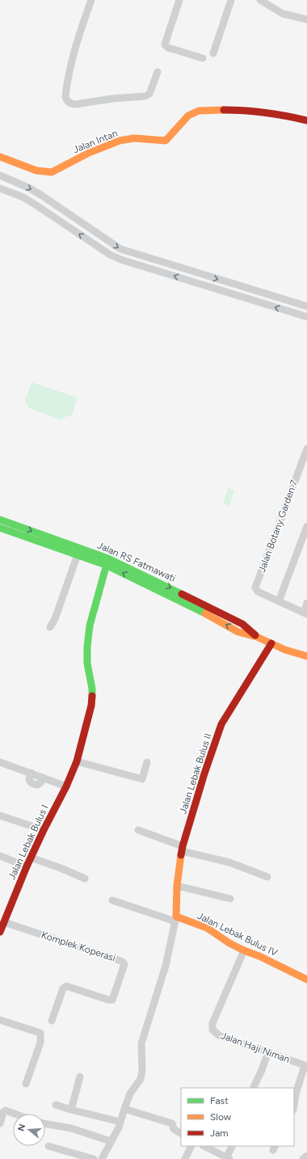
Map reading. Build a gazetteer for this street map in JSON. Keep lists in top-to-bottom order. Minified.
{"streets":{"street":["Jalan Intan","Jalan Botany Garden 7","Jalan RS Fatmawati","Jalan Lebak Bulus II","Jalan Lebak Bulus I","Jalan Lebak Bulus IV","Komplek Koperasi","Jalan Haji Niman"]},"crossings":[["Jalan RS Fatmawati","Jalan Lebak Bulus II"],["Jalan RS Fatmawati","Jalan Lebak Bulus I"],["Jalan Lebak Bulus II","Jalan Lebak Bulus IV"],["Jalan Lebak Bulus I","Komplek Koperasi"],["Jalan Lebak Bulus IV","Jalan Haji Niman"]],"legend":["Fast","Slow","Jam"],"north":"left"}
